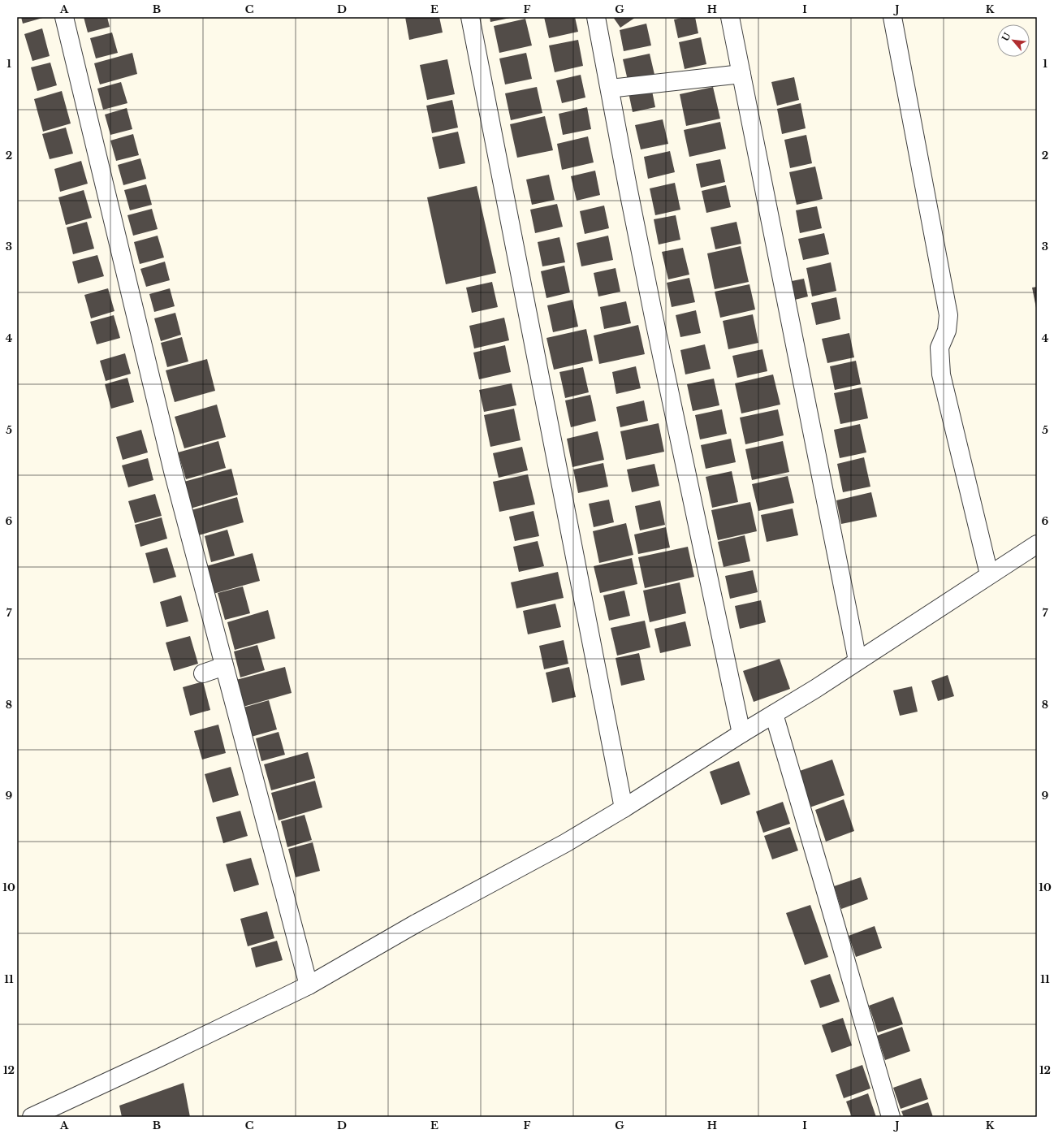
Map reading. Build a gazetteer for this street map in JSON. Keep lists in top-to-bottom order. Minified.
{"north":"top left","grid":{"columns":["A","B","C","D","E","F","G","H","I","J","K"],"rows":["1","2","3","4","5","6","7","8","9","10","11","12"]}}
